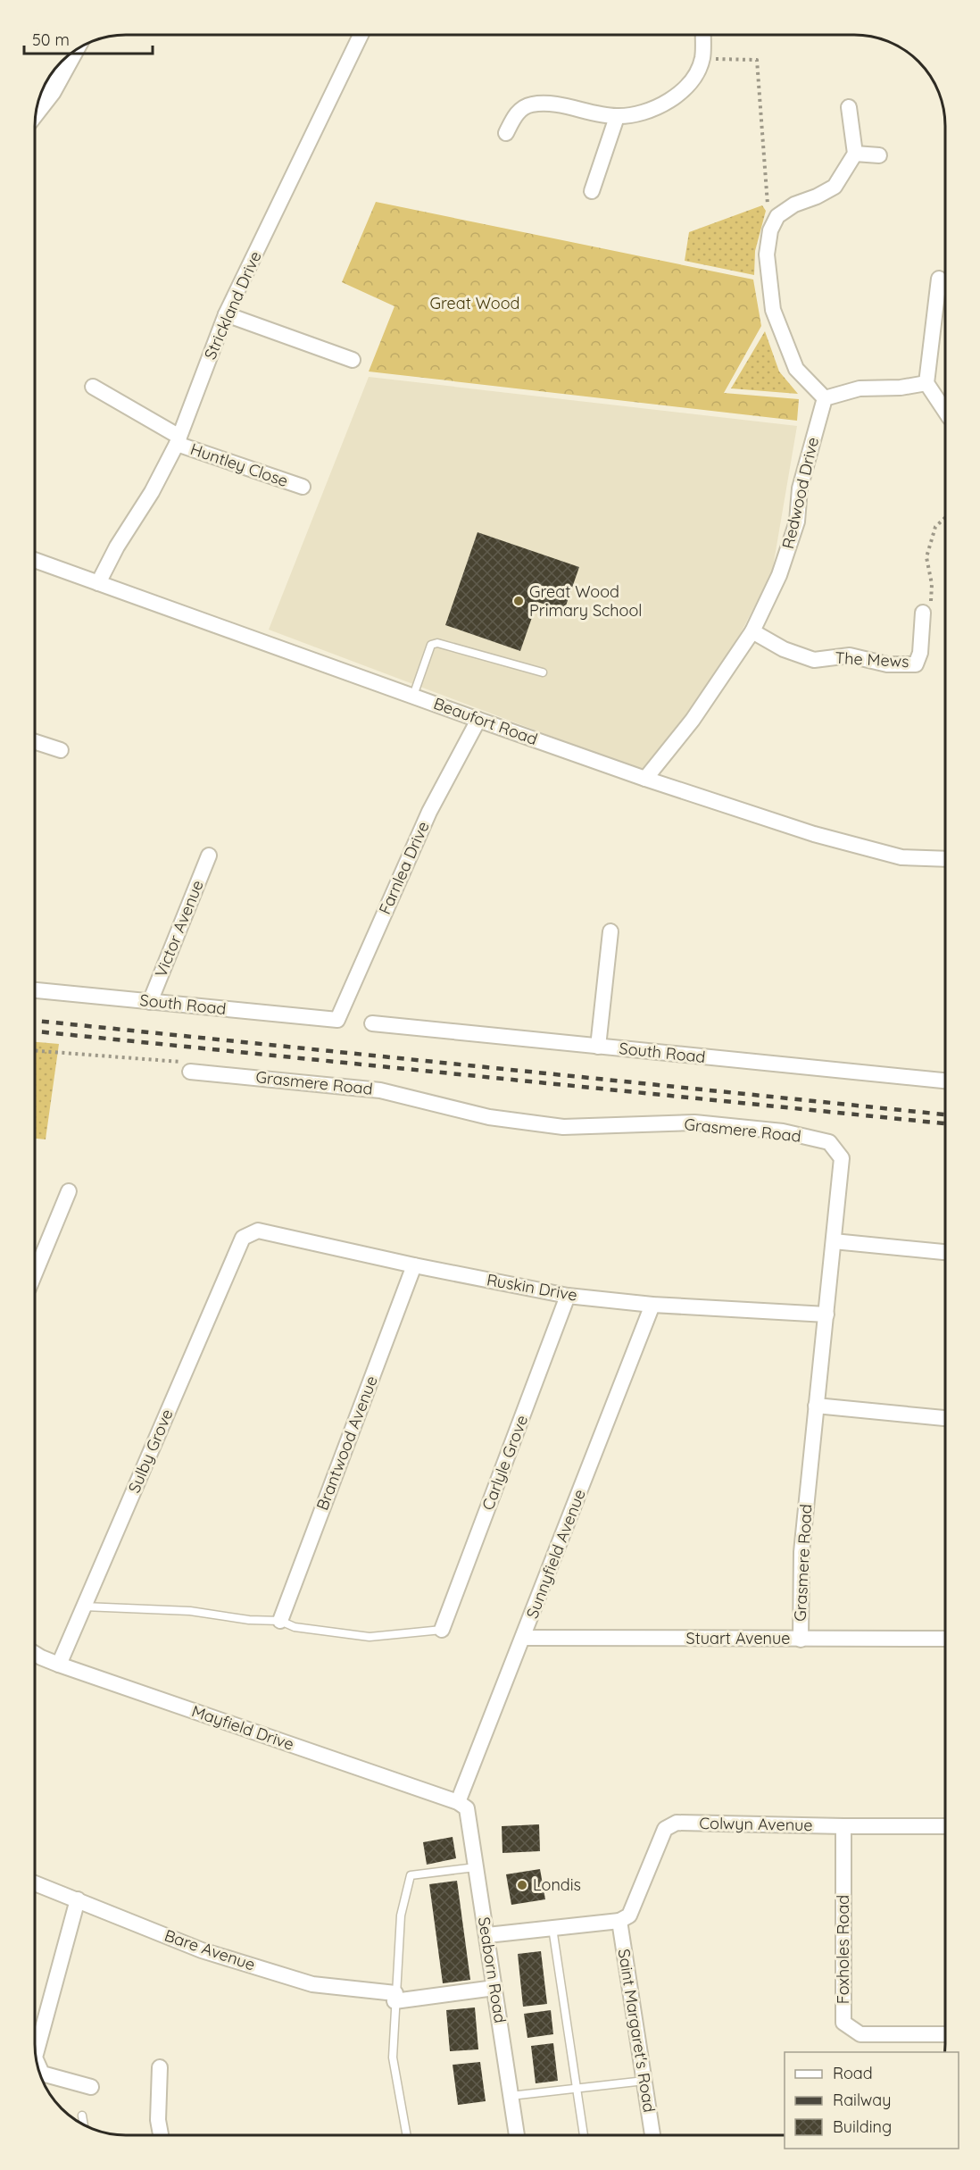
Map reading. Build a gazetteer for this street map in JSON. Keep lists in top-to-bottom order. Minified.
{"streets":{"street":["Strickland Drive","Huntley Close","Redwood Drive","The Mews","Beaufort Road","Farnlea Drive","Victor Avenue","South Road","Grasmere Road","Ruskin Drive","Brantwood Avenue","Sulby Grove","Carlyle Grove","Sunnyfield Avenue","Stuart Avenue","Mayfield Drive","Colwyn Avenue","Foxholes Road","Bare Avenue","Seaborn Road","Saint Margaret's Road"]},"crossings":[["Strickland Drive","Huntley Close"],["Strickland Drive","Beaufort Road"],["Redwood Drive","The Mews"],["Redwood Drive","Beaufort Road"],["Beaufort Road","Farnlea Drive"],["Farnlea Drive","South Road"],["Victor Avenue","South Road"],["Grasmere Road","Ruskin Drive"],["Grasmere Road","Stuart Avenue"],["Ruskin Drive","Brantwood Avenue"],["Ruskin Drive","Sulby Grove"],["Ruskin Drive","Carlyle Grove"],["Ruskin Drive","Sunnyfield Avenue"],["Sulby Grove","Mayfield Drive"],["Sunnyfield Avenue","Stuart Avenue"],["Sunnyfield Avenue","Mayfield Drive"],["Sunnyfield Avenue","Seaborn Road"],["Mayfield Drive","Seaborn Road"],["Colwyn Avenue","Foxholes Road"],["Colwyn Avenue","Saint Margaret's Road"],["Bare Avenue","Seaborn Road"]],"parks":["Great Wood"],"places":["Great Wood Primary School","Londis"],"legend":["Road","Railway","Building"],"scale_bar":"50 m"}
